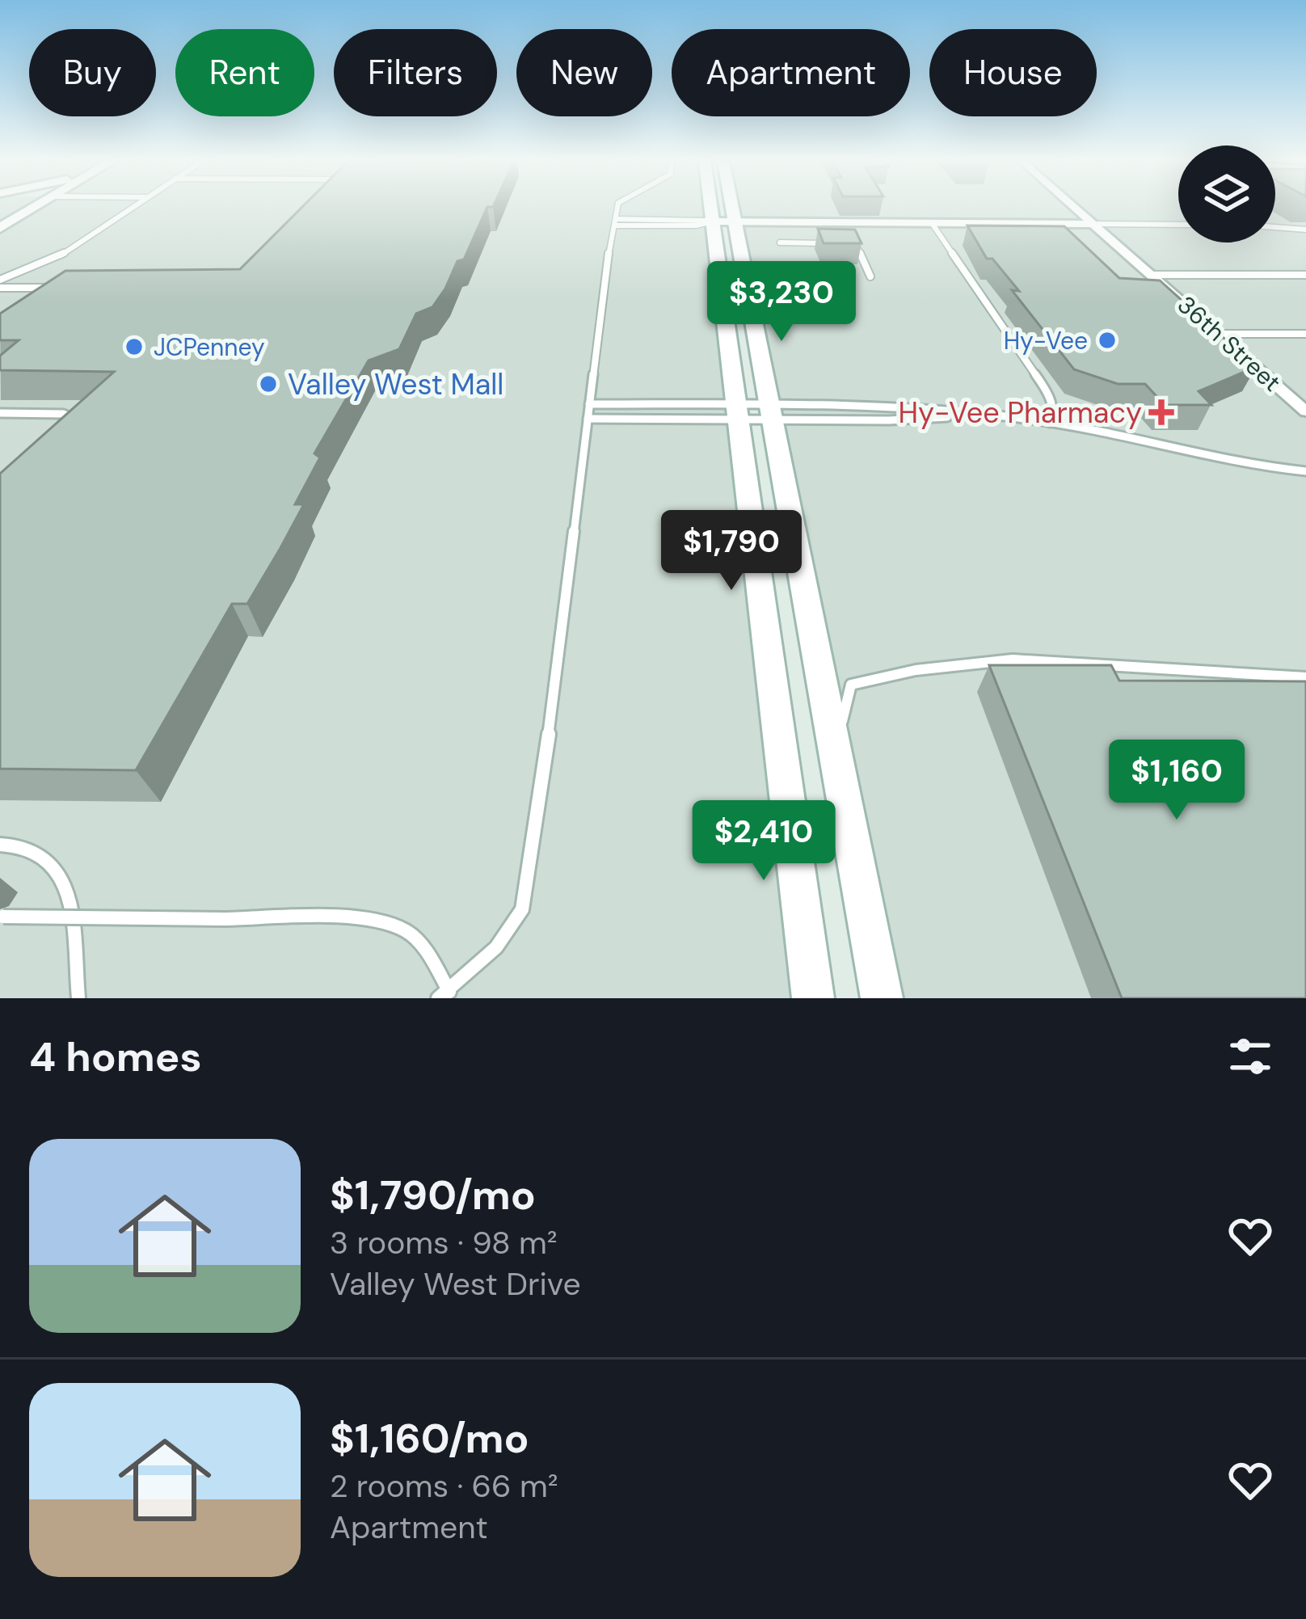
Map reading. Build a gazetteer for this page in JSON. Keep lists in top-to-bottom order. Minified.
{"streets":{"street":["36th Street"]},"places":{"other":["Hy-Vee","JCPenney","Valley West Mall"],"health":["Hy-Vee Pharmacy"]},"page":{"chip":["Buy","Rent","Filters","New","Apartment","House"],"price":["$3,230","$1,790","$1,160","$2,410"],"heading":"4 homes","list":[{"name":"$1,790/mo","note":"3 rooms · 98 m² · Valley West Drive"},{"name":"$1,160/mo","note":"2 rooms · 66 m² · Apartment"}]}}
